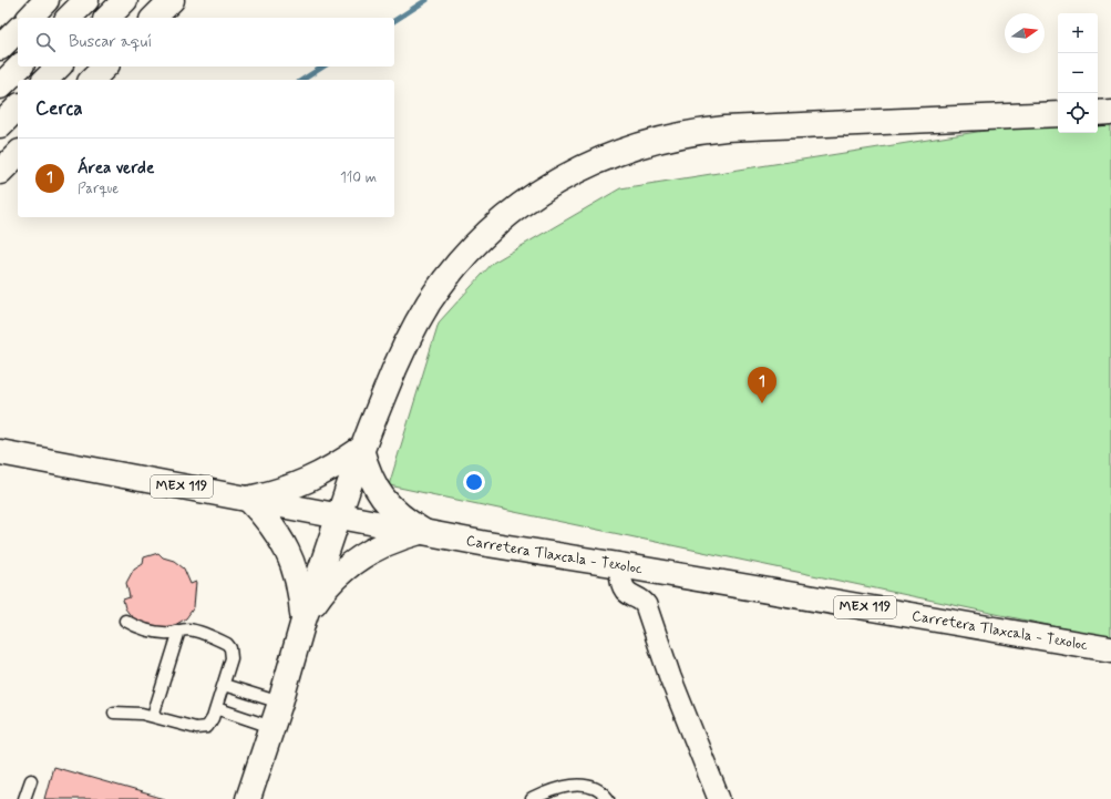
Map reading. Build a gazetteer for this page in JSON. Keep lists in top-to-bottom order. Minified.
{"streets":{"main road":["MEX 119","Carretera Tlaxcala - Texoloc"]},"north":"right","page":{"map_buttons":["+","−"],"search":"Buscar aquí","heading":"Cerca","list":[{"mark":"1","name":"Área verde","note":"Parque","value":"110 m"}],"pins":"1"}}
